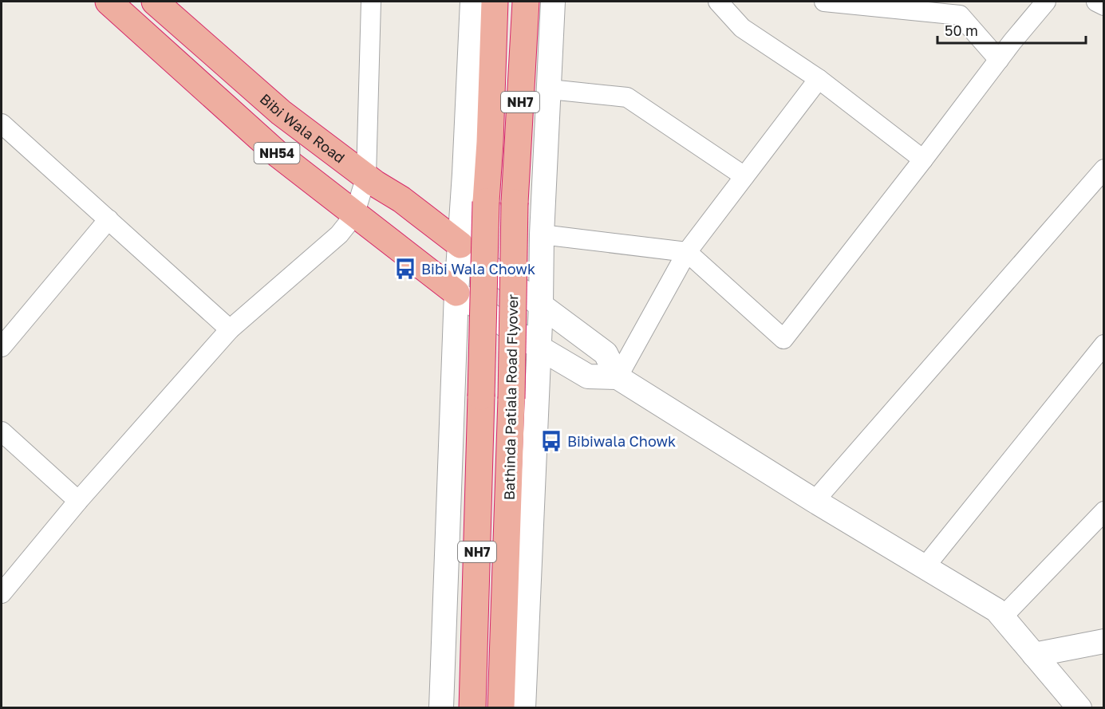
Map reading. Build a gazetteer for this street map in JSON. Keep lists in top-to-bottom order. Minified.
{"streets":{"highway":["NH7","Bibi Wala Road","NH54","Bathinda Patiala Road Flyover"]},"places":{"bus stop":["Bibi Wala Chowk","Bibiwala Chowk"]},"scale_bar":"50 m"}
